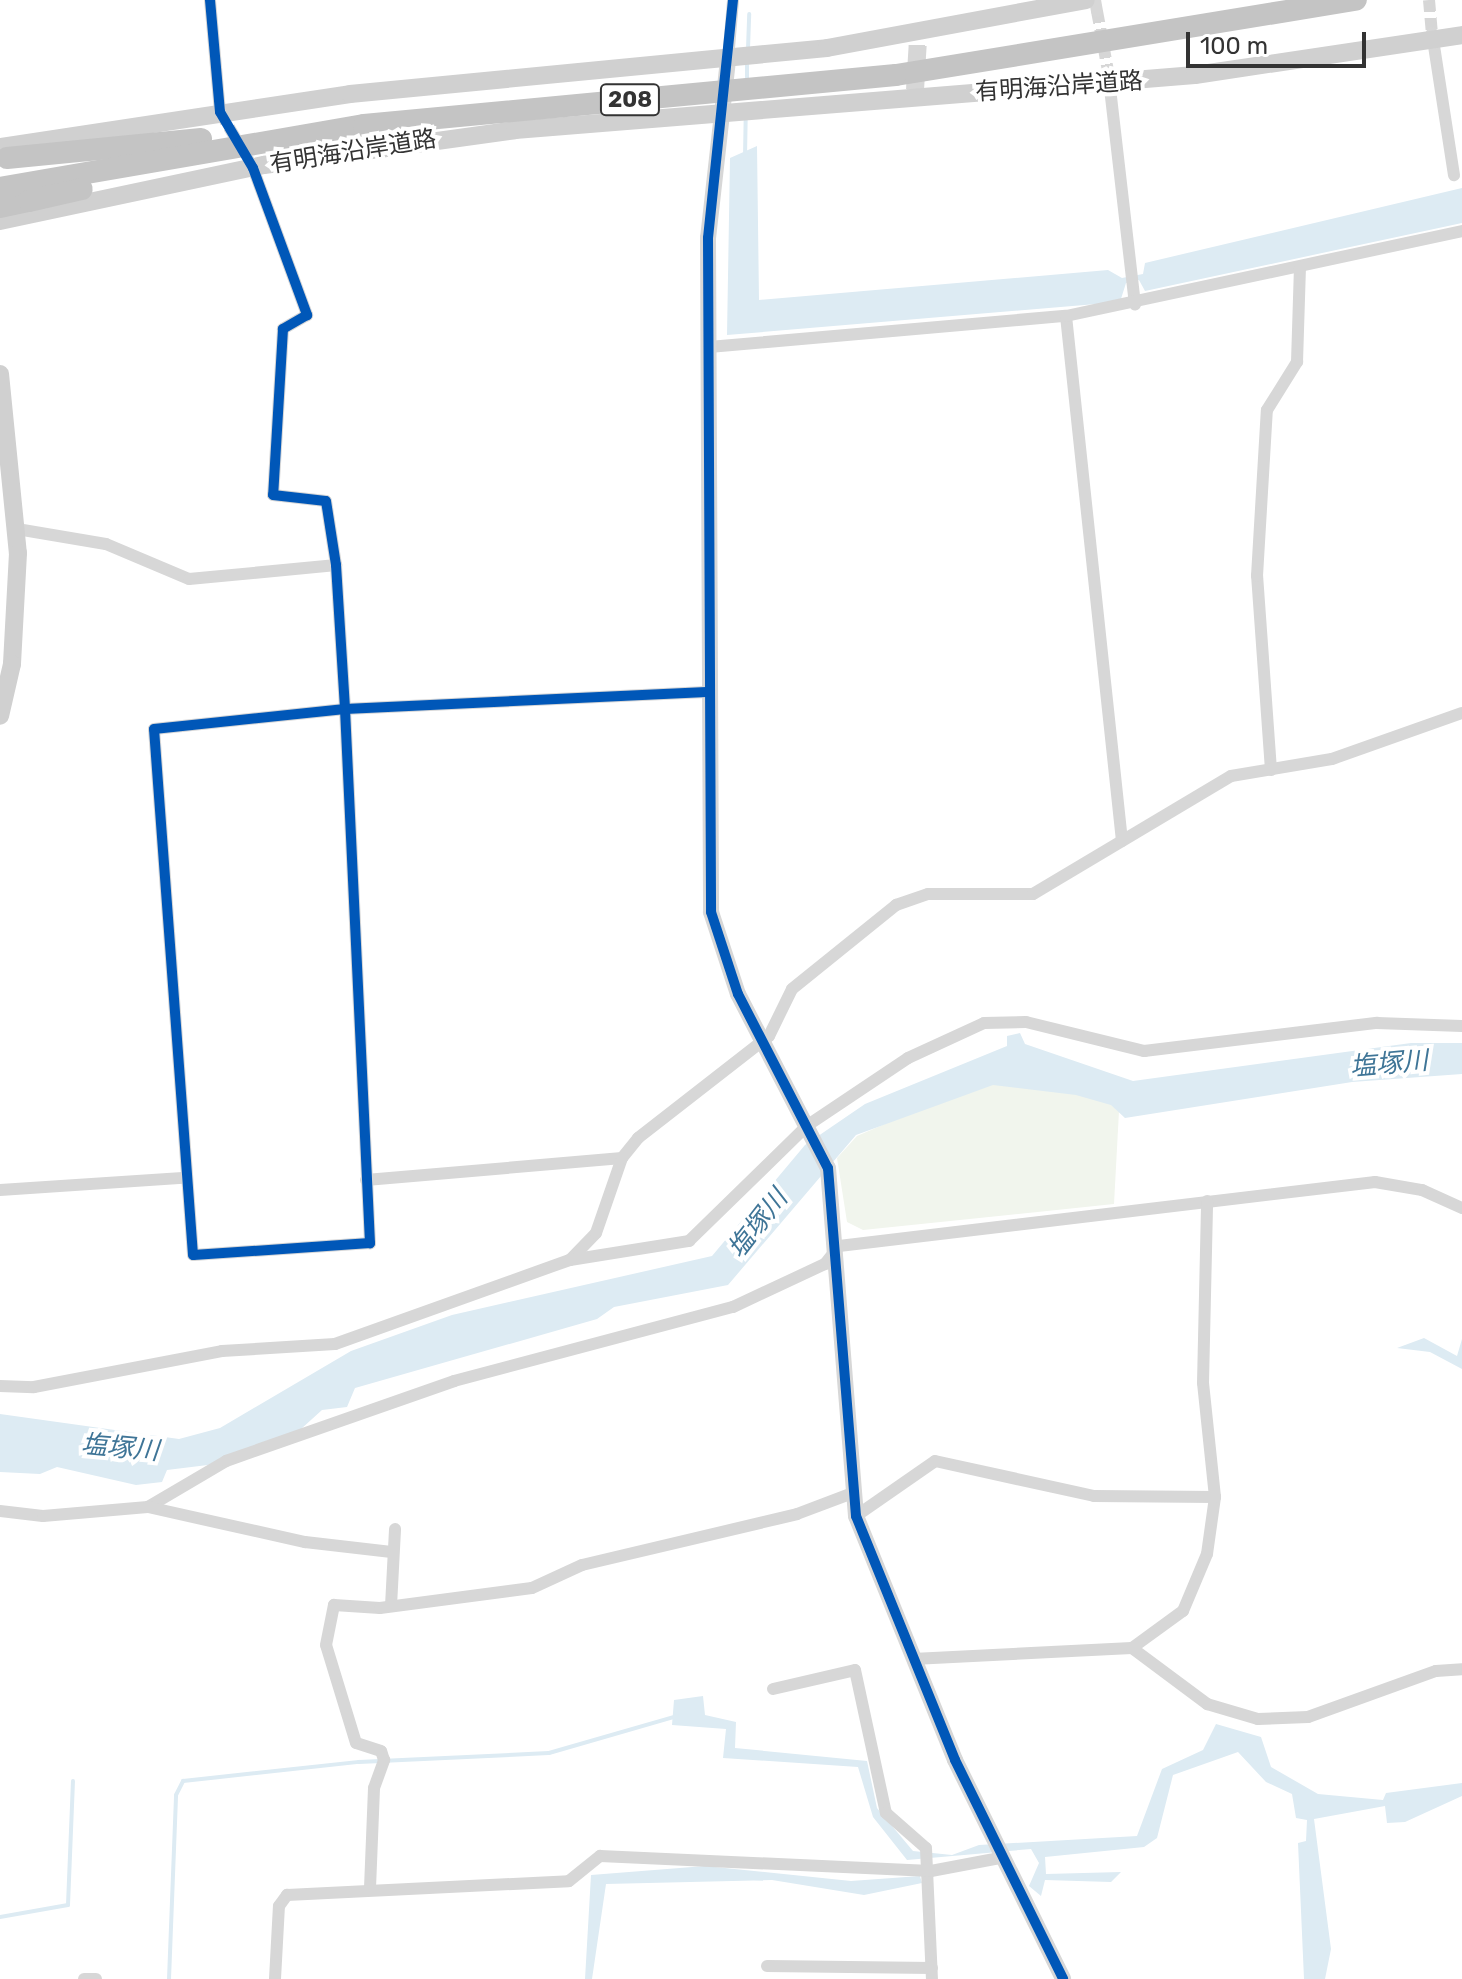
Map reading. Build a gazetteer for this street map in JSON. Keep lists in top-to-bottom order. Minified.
{"streets":{"highway":["208"],"main road":["有明海沿岸道路"]},"water":["塩塚川"],"scale_bar":"100 m"}
